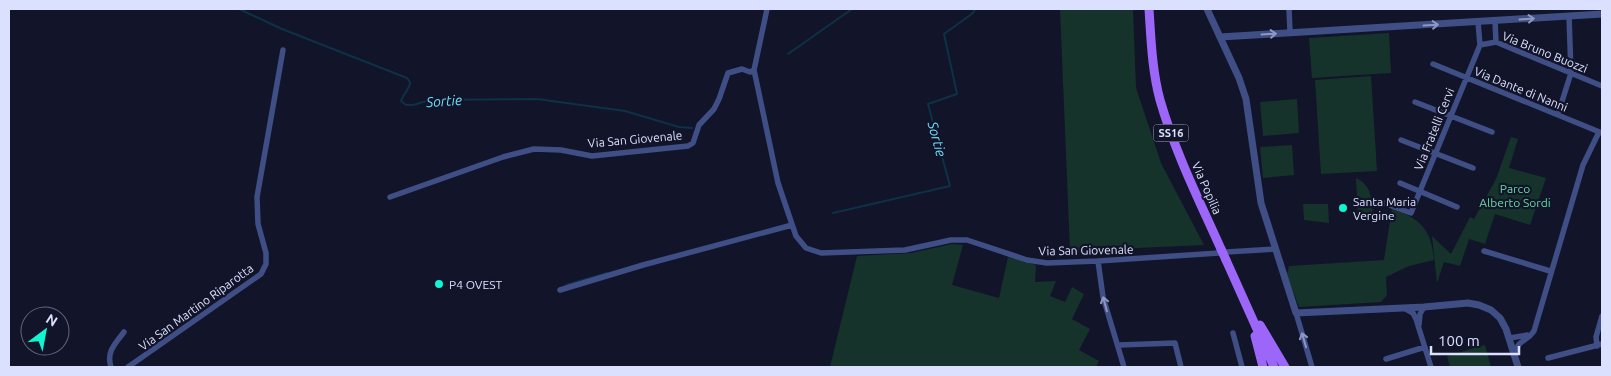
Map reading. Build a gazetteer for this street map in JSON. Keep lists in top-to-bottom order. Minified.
{"streets":{"main road":["SS16","Via Popilia"],"street":["Via Bruno Buozzi","Via Dante di Nanni","Via Fratelli Cervi","Via San Giovenale","Via San Martino Riparotta"]},"crossings":[["Via Bruno Buozzi","Via Fratelli Cervi"],["Via Dante di Nanni","Via Fratelli Cervi"],["Via San Giovenale","Via Popilia"]],"water":["Sortie"],"parks":["Parco Alberto Sordi"],"places":["Santa Maria Vergine","P4 OVEST"],"scale_bar":"100 m","north":"top right"}
